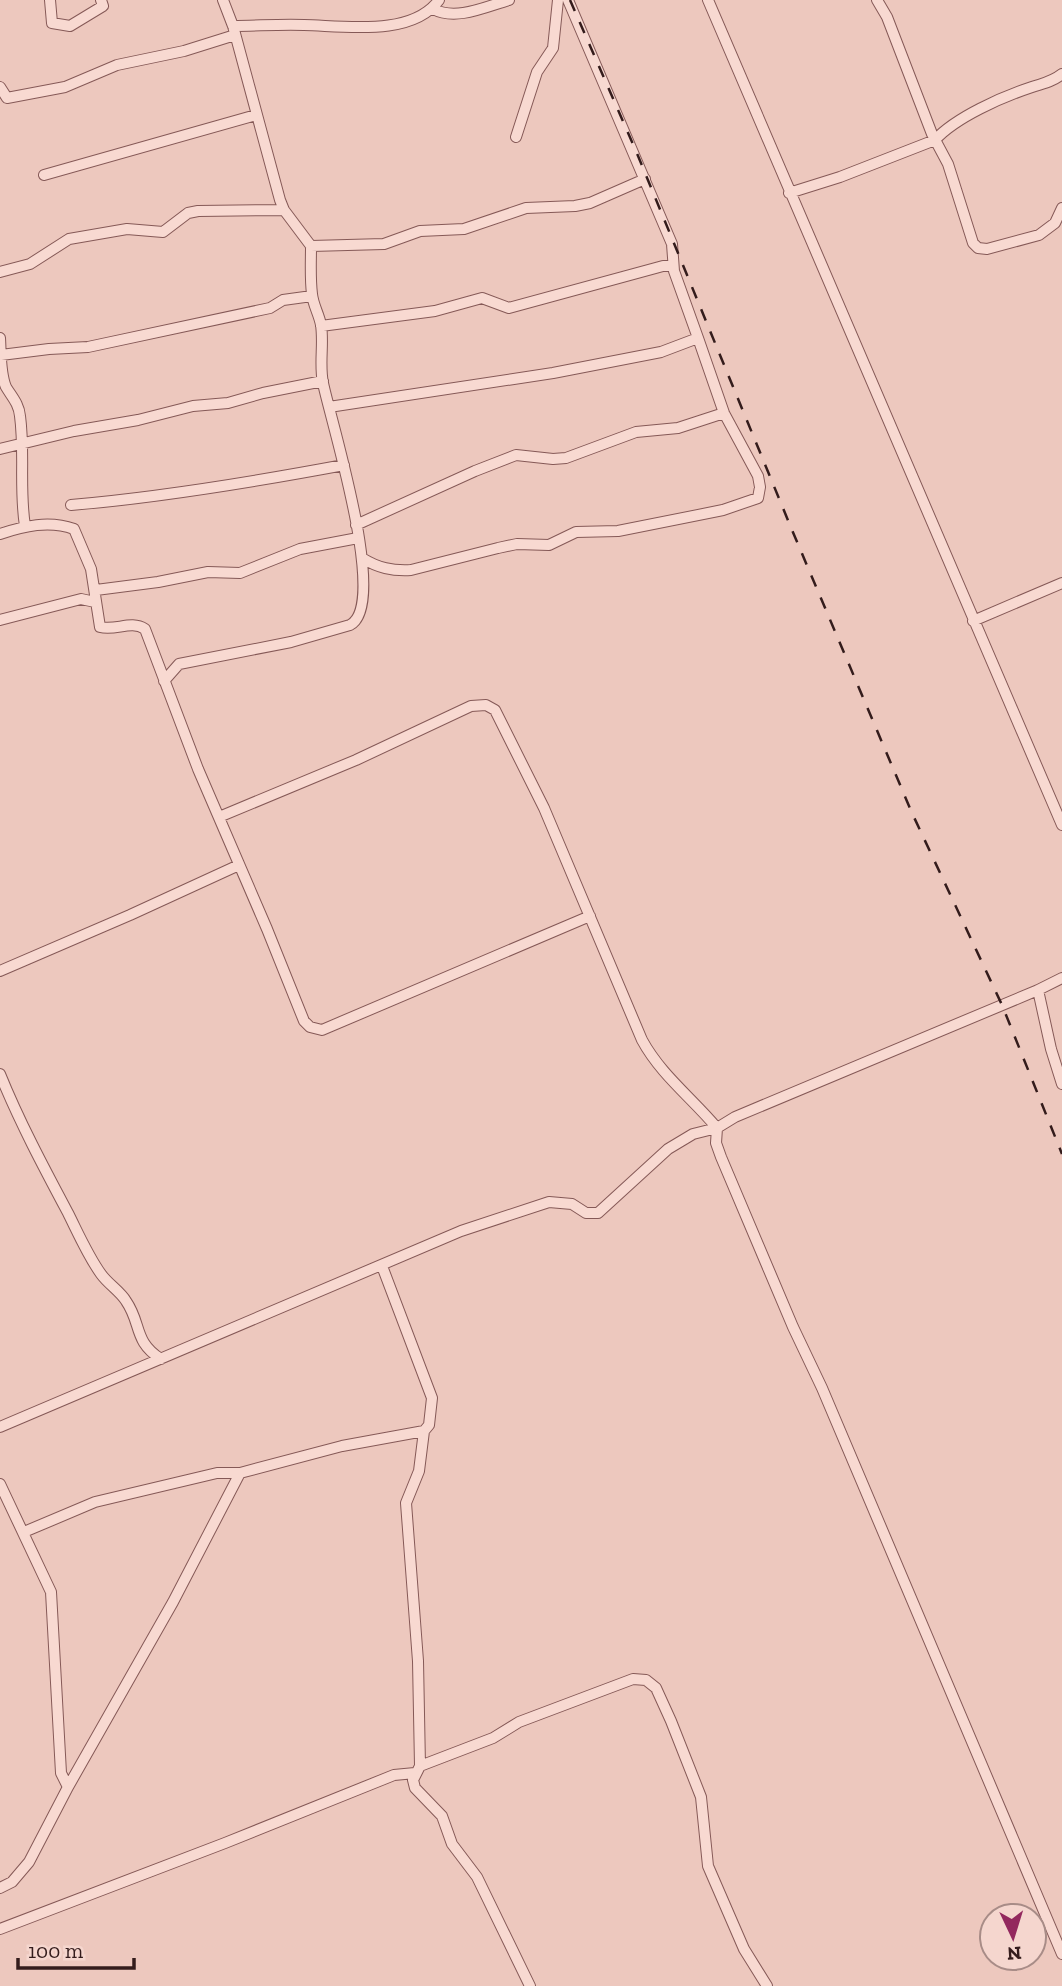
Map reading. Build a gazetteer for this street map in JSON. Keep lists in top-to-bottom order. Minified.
{"scale_bar":"100 m","north":"bottom"}
